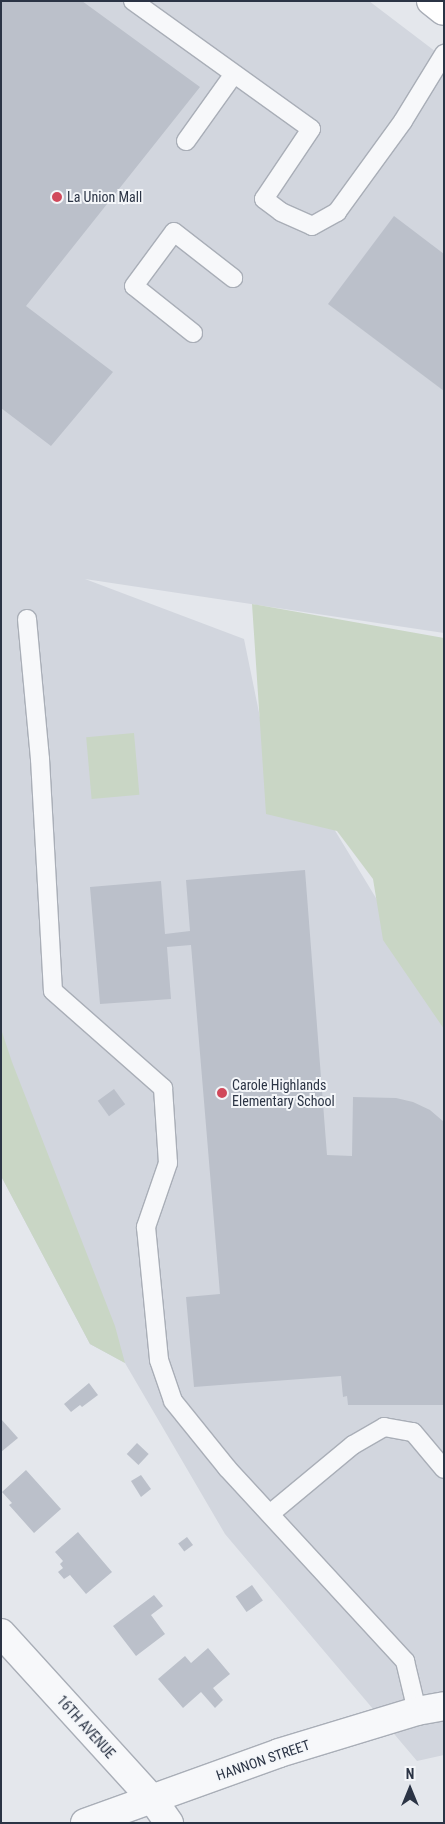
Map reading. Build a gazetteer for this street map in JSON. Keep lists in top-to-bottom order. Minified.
{"streets":{"street":["16TH AVENUE","HANNON STREET"]},"crossings":[["16TH AVENUE","HANNON STREET"]],"places":["La Union Mall","Carole Highlands Elementary School"],"north":"top"}
